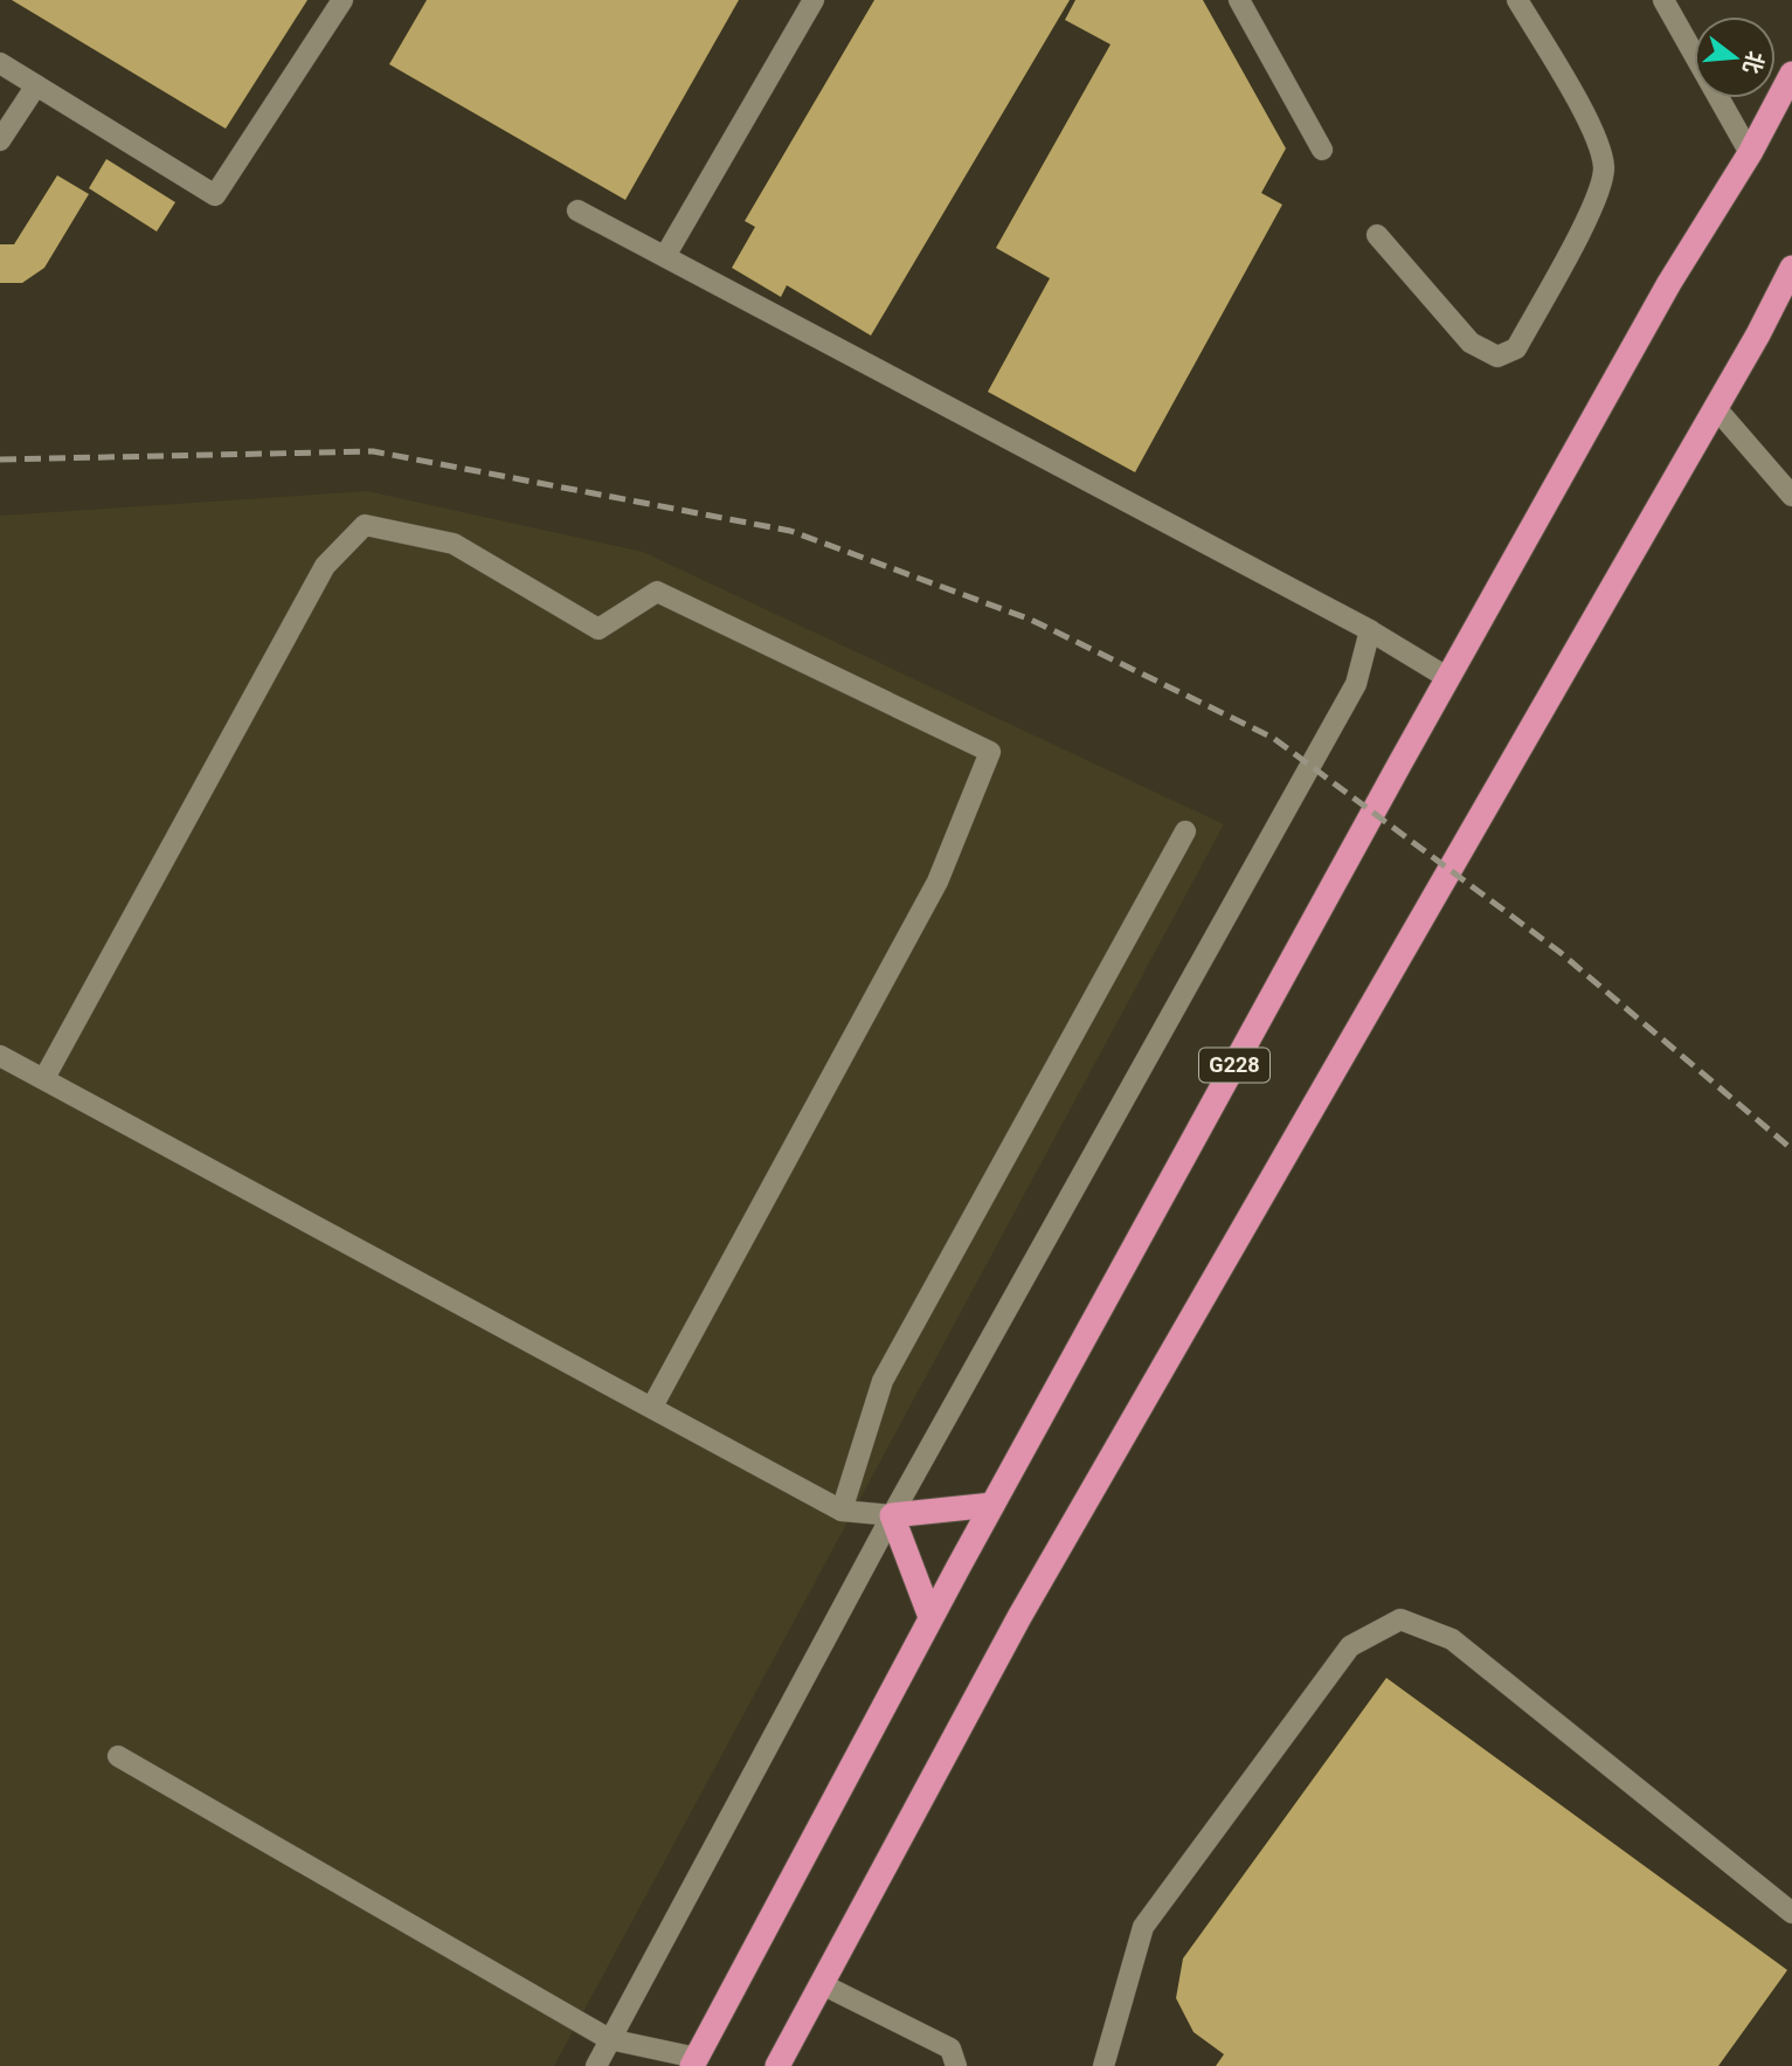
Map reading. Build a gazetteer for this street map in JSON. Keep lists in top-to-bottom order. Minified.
{"streets":{"highway":["G228"]},"north":"right"}
